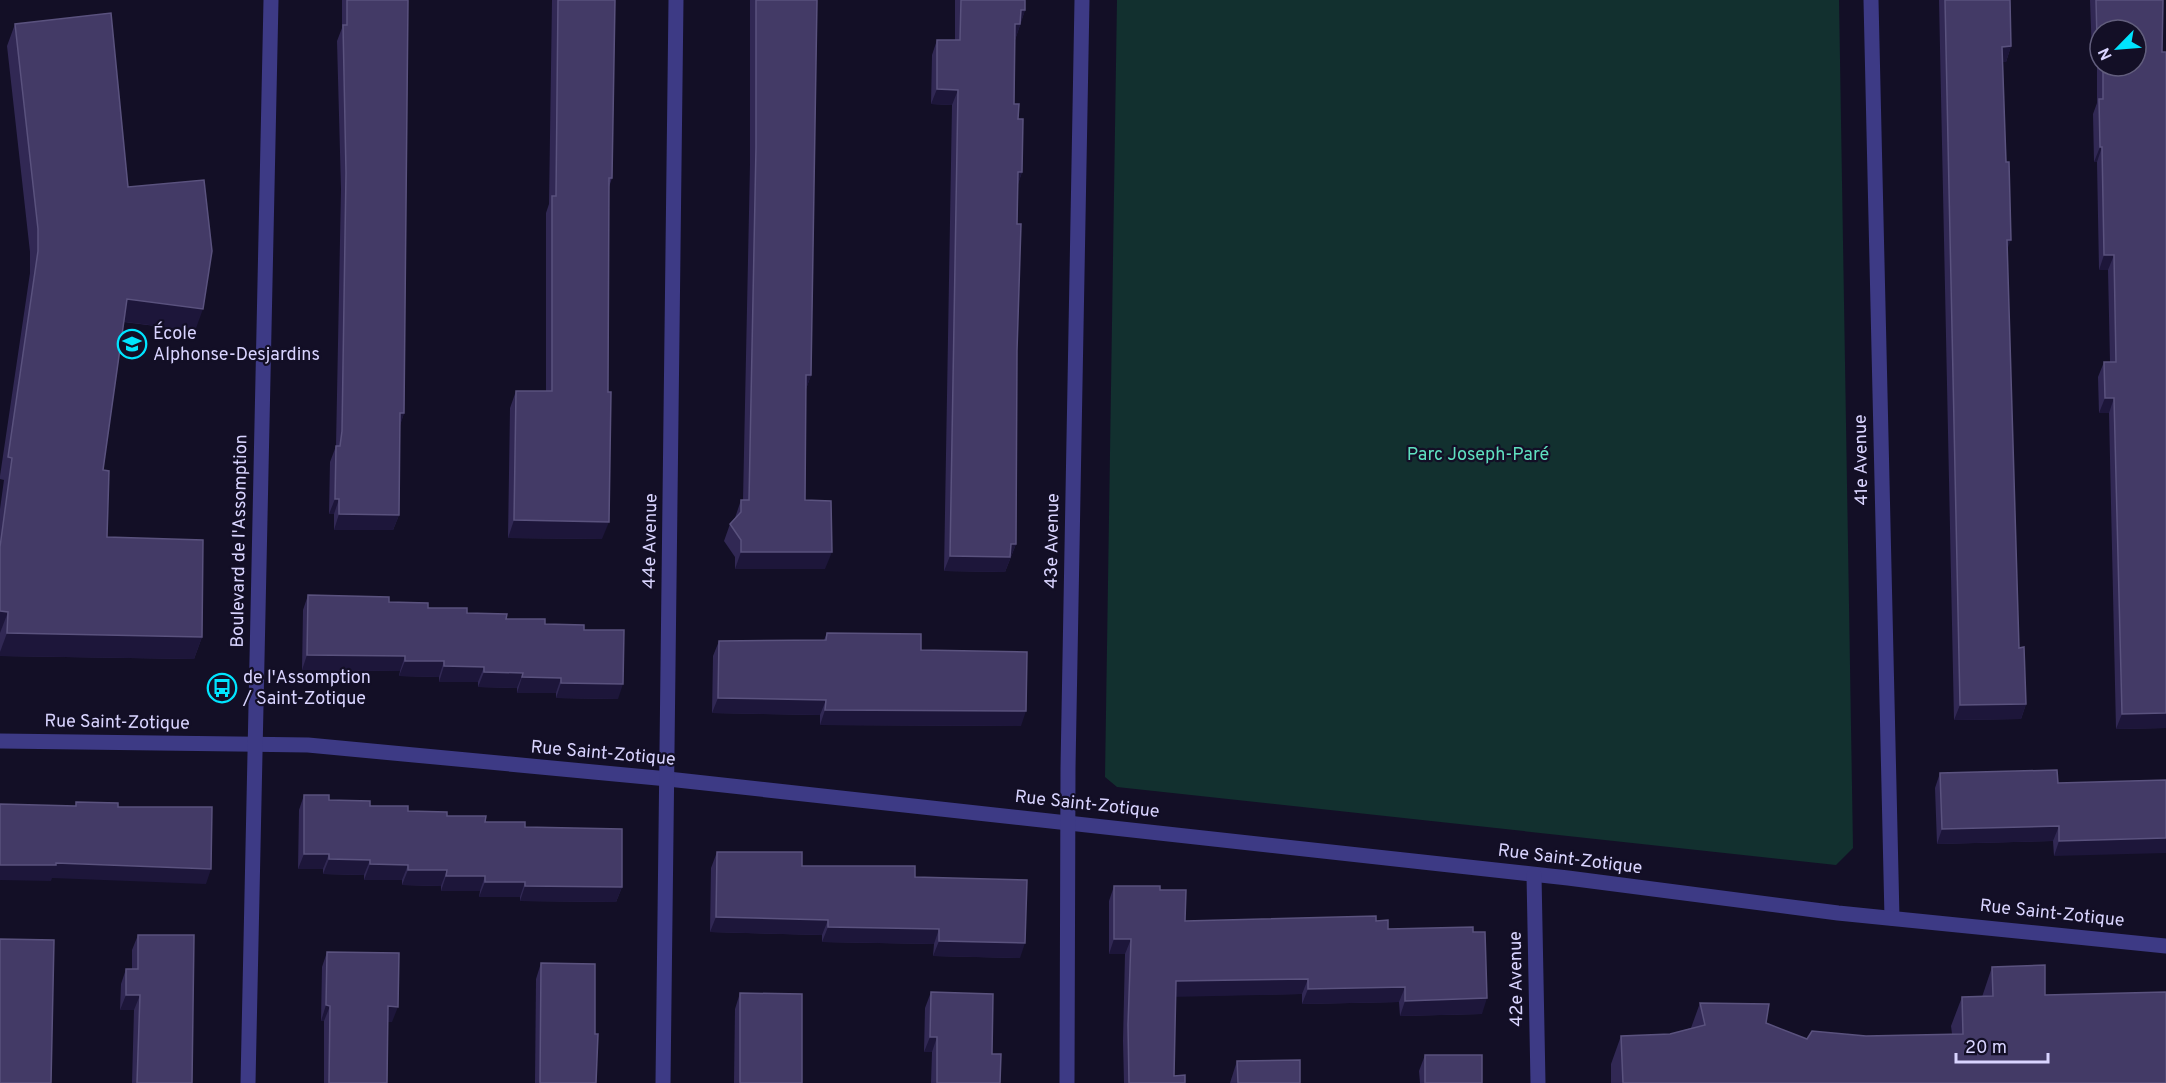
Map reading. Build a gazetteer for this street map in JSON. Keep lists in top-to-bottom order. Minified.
{"streets":{"street":["41e Avenue","Boulevard de l'Assomption","44e Avenue","43e Avenue","Rue Saint-Zotique","42e Avenue"]},"crossings":[["41e Avenue","Rue Saint-Zotique"],["Boulevard de l'Assomption","Rue Saint-Zotique"],["44e Avenue","Rue Saint-Zotique"],["43e Avenue","Rue Saint-Zotique"],["Rue Saint-Zotique","42e Avenue"]],"parks":["Parc Joseph-Paré"],"places":{"school or university":["École Alphonse-Desjardins"],"bus stop":["de l'Assomption / Saint-Zotique"]},"scale_bar":"20 m","north":"bottom left"}
